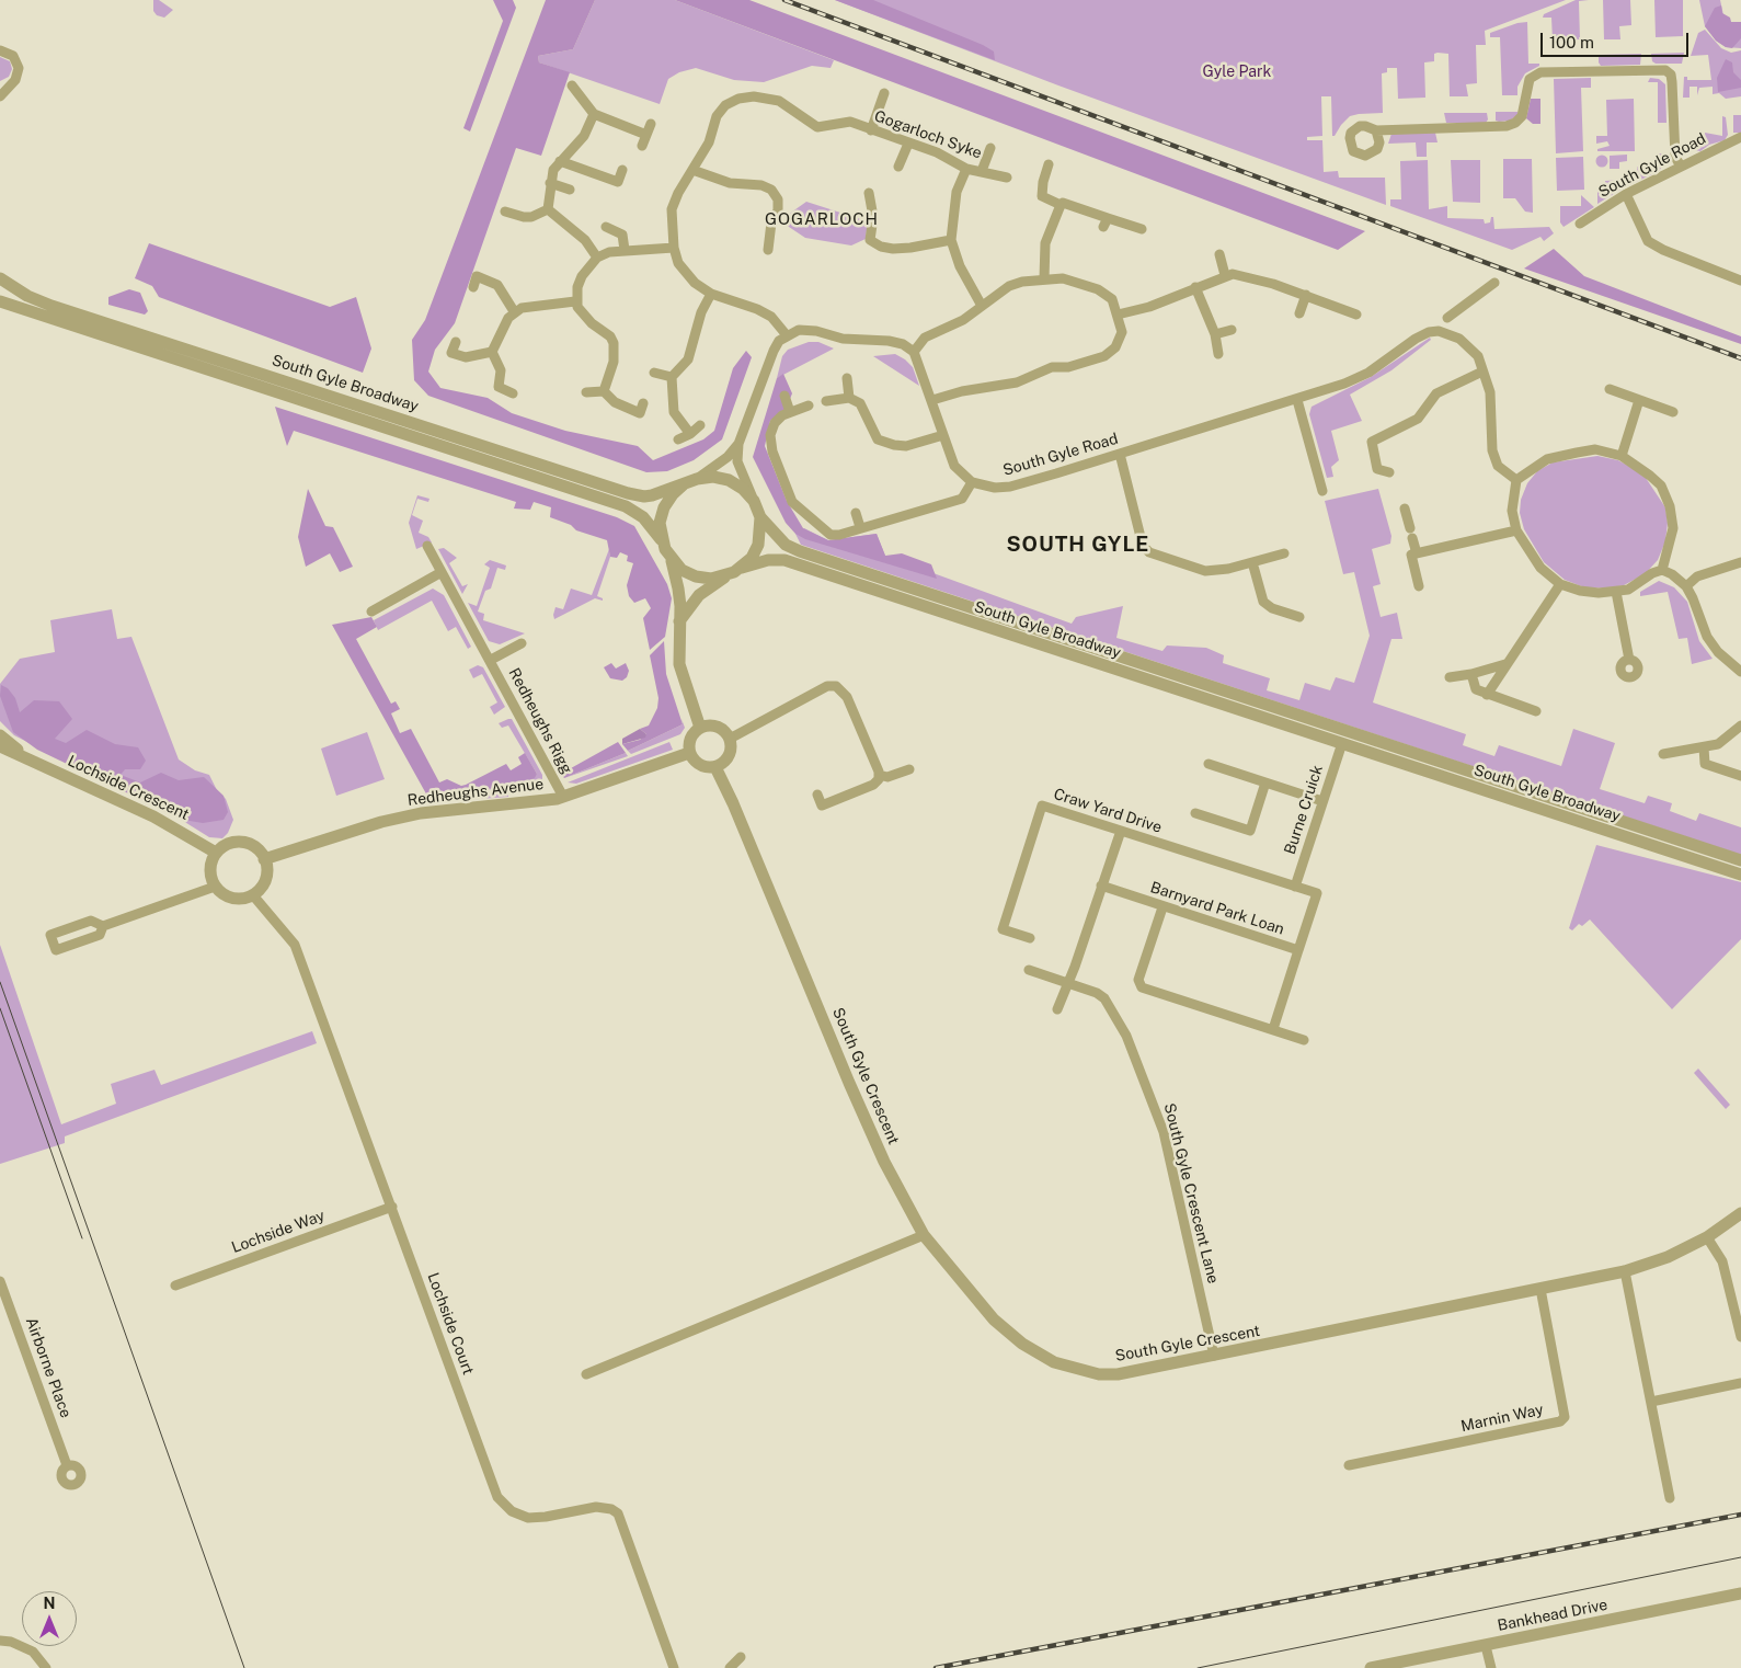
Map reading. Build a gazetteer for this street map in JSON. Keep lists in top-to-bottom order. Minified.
{"streets":{"street":["Gogarloch Syke","South Gyle Road","South Gyle Broadway","Redheughs Rigg","Lochside Crescent","Redheughs Avenue","Burne Cruick","Craw Yard Drive","Barnyard Park Loan","South Gyle Crescent","South Gyle Crescent Lane","Lochside Way","Lochside Court","Airborne Place","Marnin Way","Bankhead Drive"]},"crossings":[["South Gyle Broadway","Burne Cruick"],["Redheughs Rigg","Redheughs Avenue"],["Lochside Crescent","Redheughs Avenue"],["Lochside Crescent","Lochside Court"],["Redheughs Avenue","South Gyle Crescent"],["Redheughs Avenue","Lochside Court"],["Burne Cruick","Craw Yard Drive"],["Craw Yard Drive","Barnyard Park Loan"],["South Gyle Crescent","South Gyle Crescent Lane"],["South Gyle Crescent","Marnin Way"],["Lochside Way","Lochside Court"]],"districts":["GOGARLOCH","SOUTH GYLE"],"parks":["Gyle Park"],"scale_bar":"100 m","north":"top"}
